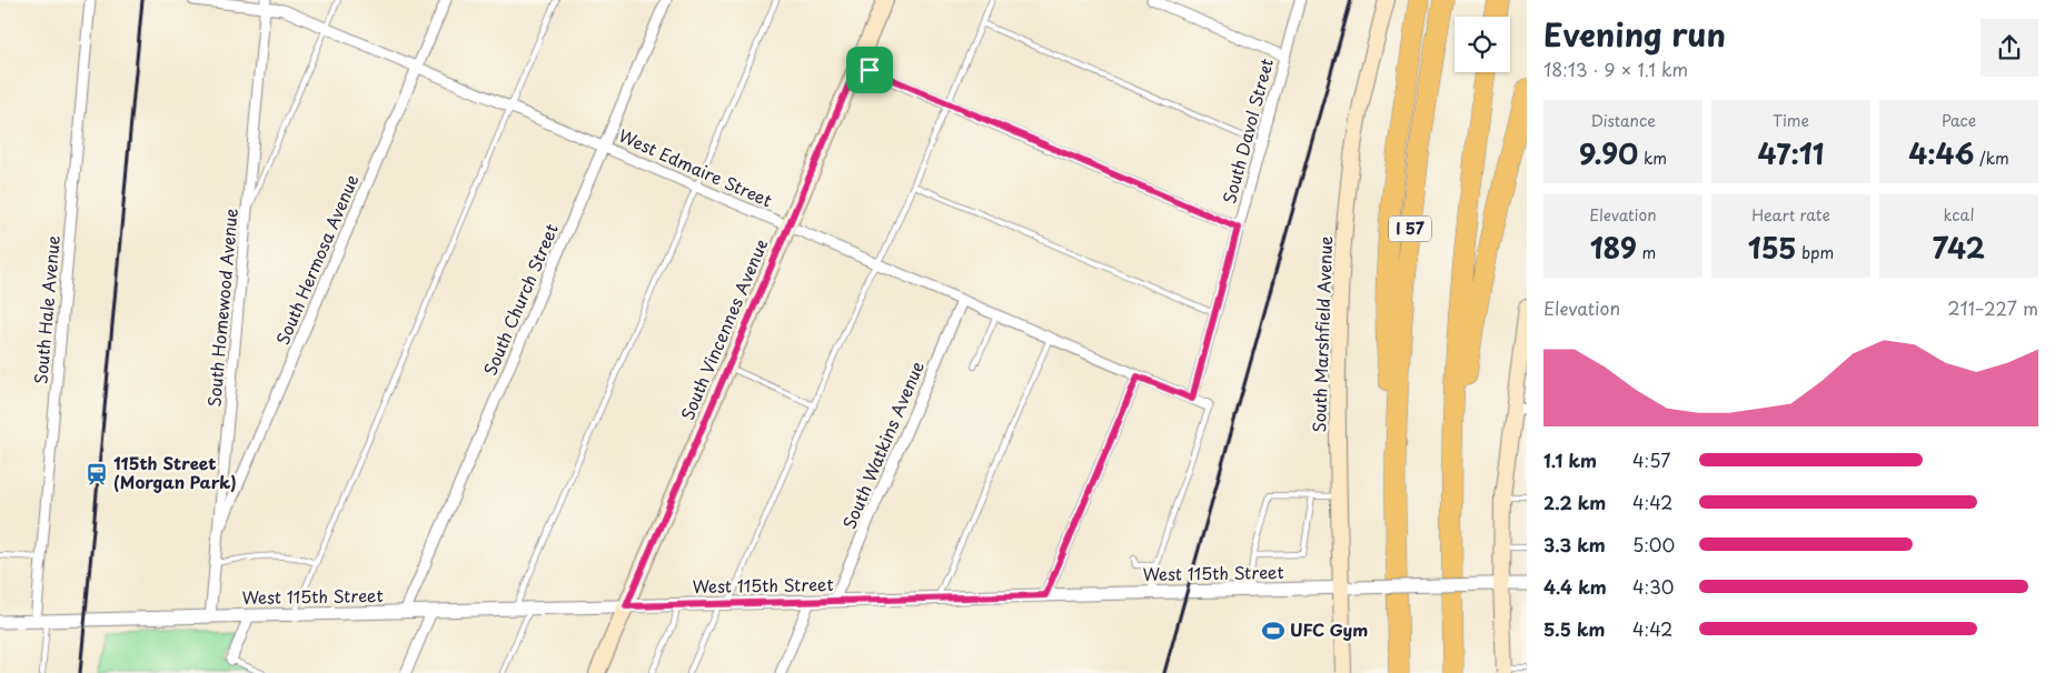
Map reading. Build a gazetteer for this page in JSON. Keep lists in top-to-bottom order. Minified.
{"streets":{"highway":["I 57"],"main road":["South Vincennes Avenue","South Marshfield Avenue"],"street":["South Davol Street","West Edmaire Street","South Hermosa Avenue","South Church Street","South Homewood Avenue","South Hale Avenue","South Watkins Avenue","West 115th Street"]},"crossings":[["South Davol Street","West Edmaire Street"],["West Edmaire Street","South Hermosa Avenue"],["West Edmaire Street","South Church Street"],["West Edmaire Street","South Homewood Avenue"],["West Edmaire Street","South Vincennes Avenue"],["West Edmaire Street","South Watkins Avenue"],["South Hermosa Avenue","South Homewood Avenue"],["South Church Street","West 115th Street"],["South Homewood Avenue","West 115th Street"],["South Hale Avenue","West 115th Street"],["South Vincennes Avenue","West 115th Street"],["South Marshfield Avenue","West 115th Street"],["South Watkins Avenue","West 115th Street"]],"places":{"station":["115th Street (Morgan Park)"],"sports":["UFC Gym"]},"page":{"heading":["Evening run","18:13 · 9 × 1.1 km"],"stats":[["Distance","9.90 km"],["Time","47:11"],["Pace","4:46 /km"],["Elevation","189 m"],["Heart rate","155 bpm"],["kcal","742"]],"chart":["Elevation","211–227 m"],"list":[{"name":"1.1 km","note":"4:57"},{"name":"2.2 km","note":"4:42"},{"name":"3.3 km","note":"5:00"},{"name":"4.4 km","note":"4:30"},{"name":"5.5 km","note":"4:42"}]}}
